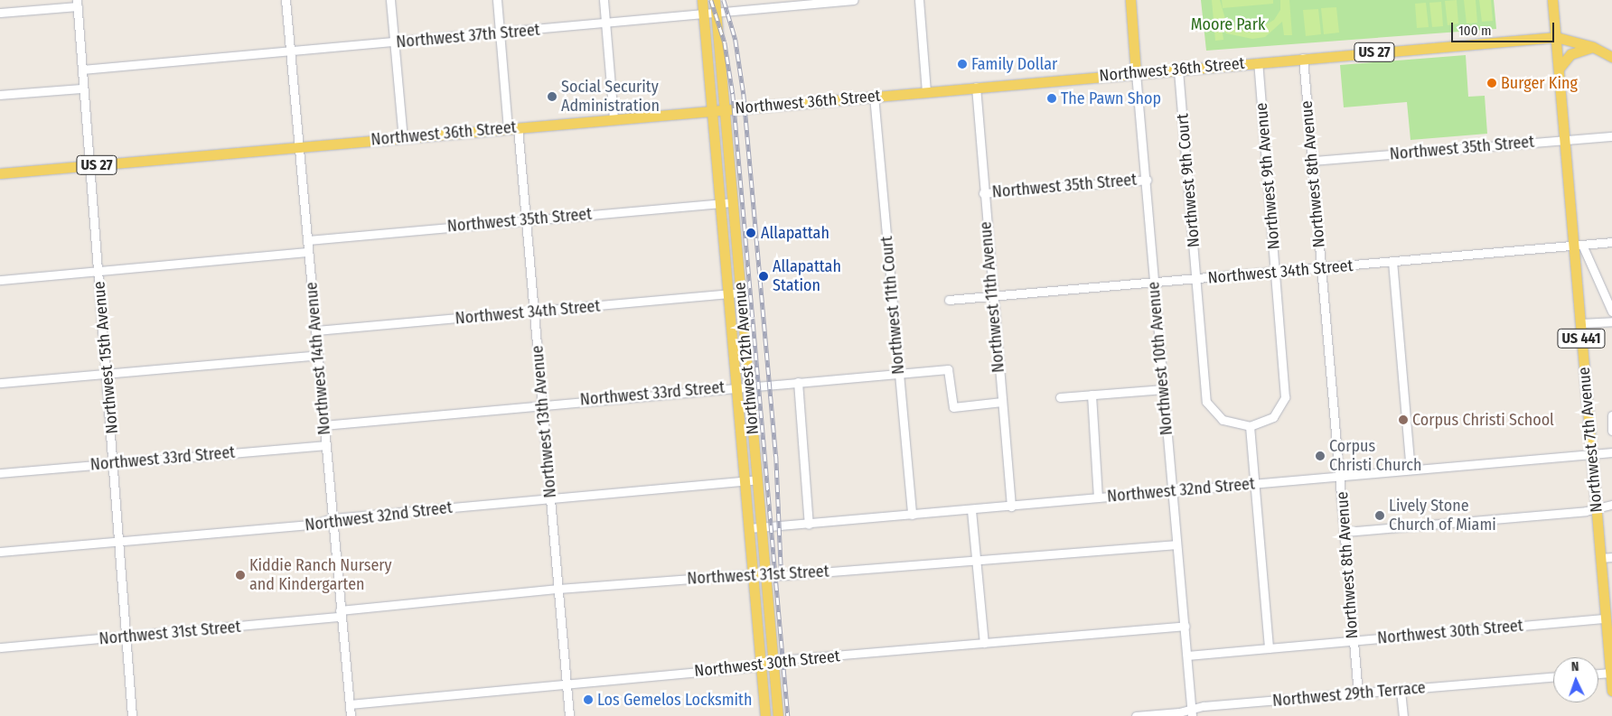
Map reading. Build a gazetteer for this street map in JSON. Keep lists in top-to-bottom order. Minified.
{"streets":{"main road":["US 27","Northwest 36th Street","US 441","Northwest 12th Avenue","Northwest 10th Avenue","Northwest 7th Avenue"],"street":["Northwest 37th Street","Northwest 35th Street","Northwest 8th Avenue","Northwest 9th Avenue","Northwest 9th Court","Northwest 34th Street","Northwest 11th Avenue","Northwest 11th Court","Northwest 15th Avenue","Northwest 14th Avenue","Northwest 33rd Street","Northwest 13th Avenue","Northwest 32nd Street","Northwest 31st Street","Northwest 30th Street","Northwest 29th Terrace"]},"crossings":[["Northwest 37th Street","Northwest 15th Avenue"],["Northwest 37th Street","Northwest 14th Avenue"],["Northwest 37th Street","Northwest 12th Avenue"],["Northwest 37th Street","Northwest 13th Avenue"],["Northwest 36th Street","Northwest 8th Avenue"],["Northwest 36th Street","Northwest 9th Avenue"],["Northwest 36th Street","Northwest 9th Court"],["Northwest 36th Street","Northwest 11th Avenue"],["Northwest 36th Street","Northwest 11th Court"],["Northwest 36th Street","Northwest 15th Avenue"],["Northwest 36th Street","Northwest 14th Avenue"],["Northwest 36th Street","Northwest 12th Avenue"],["Northwest 36th Street","Northwest 10th Avenue"],["Northwest 36th Street","Northwest 13th Avenue"],["Northwest 36th Street","Northwest 7th Avenue"],["Northwest 35th Street","Northwest 8th Avenue"],["Northwest 35th Street","Northwest 11th Avenue"],["Northwest 35th Street","Northwest 14th Avenue"],["Northwest 35th Street","Northwest 12th Avenue"],["Northwest 35th Street","Northwest 10th Avenue"],["Northwest 35th Street","Northwest 13th Avenue"],["Northwest 35th Street","Northwest 7th Avenue"],["Northwest 8th Avenue","Northwest 34th Street"],["Northwest 8th Avenue","Northwest 32nd Street"],["Northwest 8th Avenue","Northwest 30th Street"],["Northwest 8th Avenue","Northwest 29th Terrace"],["Northwest 9th Avenue","Northwest 9th Court"],["Northwest 9th Avenue","Northwest 34th Street"],["Northwest 9th Court","Northwest 34th Street"],["Northwest 34th Street","Northwest 11th Avenue"],["Northwest 34th Street","Northwest 14th Avenue"],["Northwest 34th Street","Northwest 12th Avenue"],["Northwest 34th Street","Northwest 10th Avenue"],["Northwest 34th Street","Northwest 13th Avenue"],["Northwest 34th Street","Northwest 7th Avenue"],["Northwest 11th Avenue","Northwest 33rd Street"],["Northwest 11th Avenue","Northwest 32nd Street"],["Northwest 11th Court","Northwest 33rd Street"],["Northwest 11th Court","Northwest 32nd Street"],["Northwest 15th Avenue","Northwest 33rd Street"],["Northwest 15th Avenue","Northwest 32nd Street"],["Northwest 15th Avenue","Northwest 31st Street"],["Northwest 14th Avenue","Northwest 33rd Street"],["Northwest 14th Avenue","Northwest 32nd Street"],["Northwest 14th Avenue","Northwest 31st Street"],["Northwest 14th Avenue","Northwest 30th Street"],["Northwest 12th Avenue","Northwest 33rd Street"],["Northwest 12th Avenue","Northwest 32nd Street"],["Northwest 12th Avenue","Northwest 31st Street"],["Northwest 12th Avenue","Northwest 30th Street"],["Northwest 10th Avenue","Northwest 32nd Street"],["Northwest 10th Avenue","Northwest 31st Street"],["Northwest 10th Avenue","Northwest 30th Street"],["Northwest 10th Avenue","Northwest 29th Terrace"],["Northwest 33rd Street","Northwest 13th Avenue"],["Northwest 13th Avenue","Northwest 32nd Street"],["Northwest 13th Avenue","Northwest 31st Street"],["Northwest 13th Avenue","Northwest 30th Street"],["Northwest 7th Avenue","Northwest 32nd Street"],["Northwest 7th Avenue","Northwest 30th Street"]],"parks":["Moore Park"],"places":["Family Dollar","Burger King","Social Security Administration","The Pawn Shop","Allapattah","Allapattah Station","Corpus Christi School","Corpus Christi Church","Lively Stone Church of Miami","Kiddie Ranch Nursery and Kindergarten","Los Gemelos Locksmith"],"scale_bar":"100 m","north":"top"}
